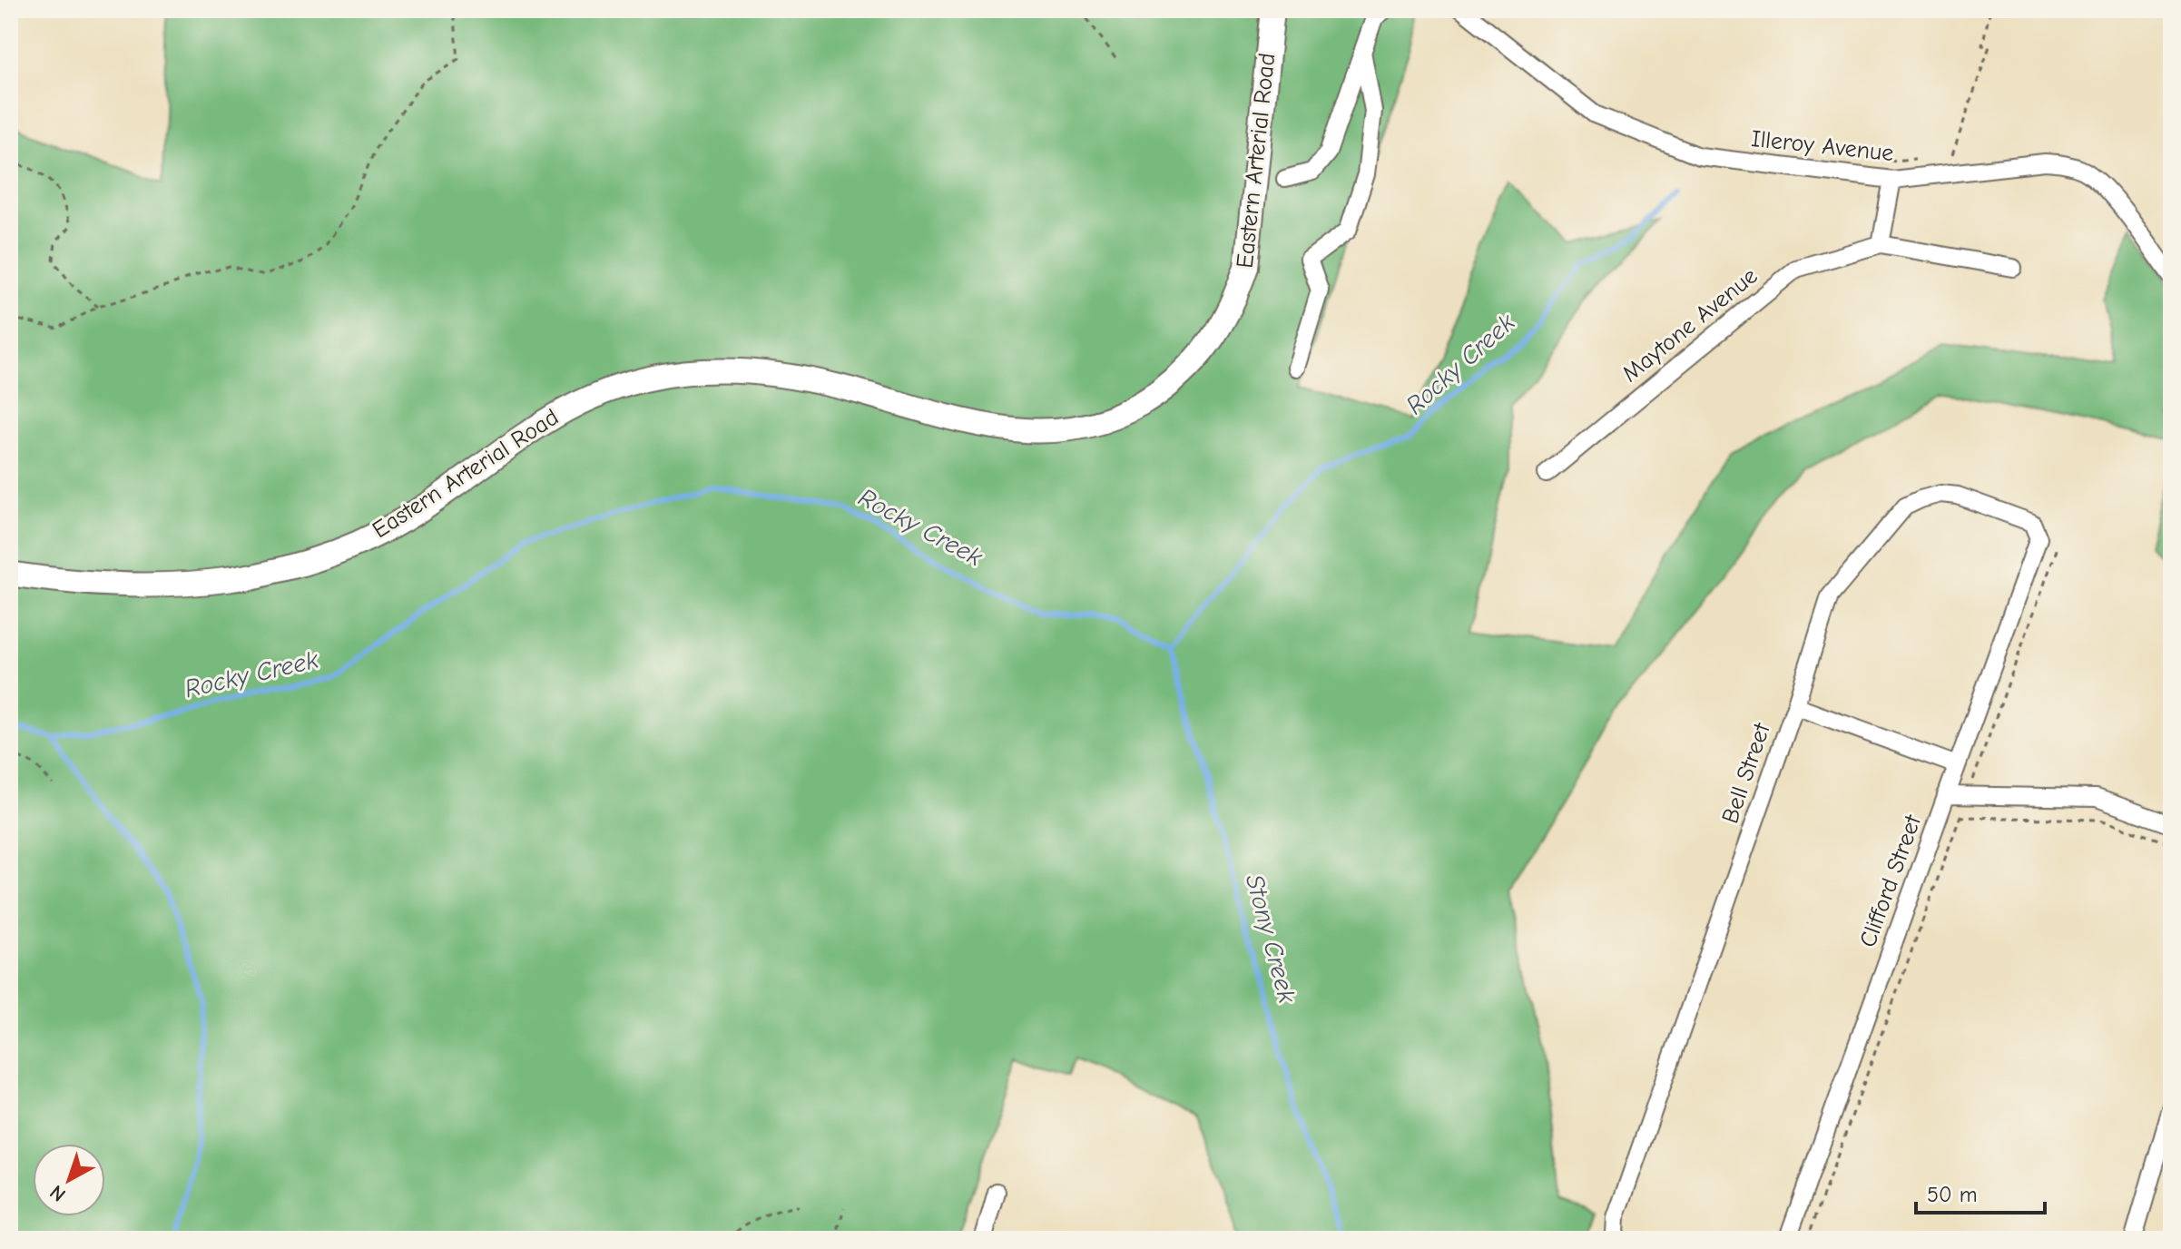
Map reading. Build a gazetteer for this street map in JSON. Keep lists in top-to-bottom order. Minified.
{"streets":{"main road":["Eastern Arterial Road"],"street":["Illeroy Avenue","Maytone Avenue","Bell Street","Clifford Street"]},"crossings":[["Bell Street","Clifford Street"]],"water":["Rocky Creek","Stony Creek"],"scale_bar":"50 m","north":"bottom left"}
